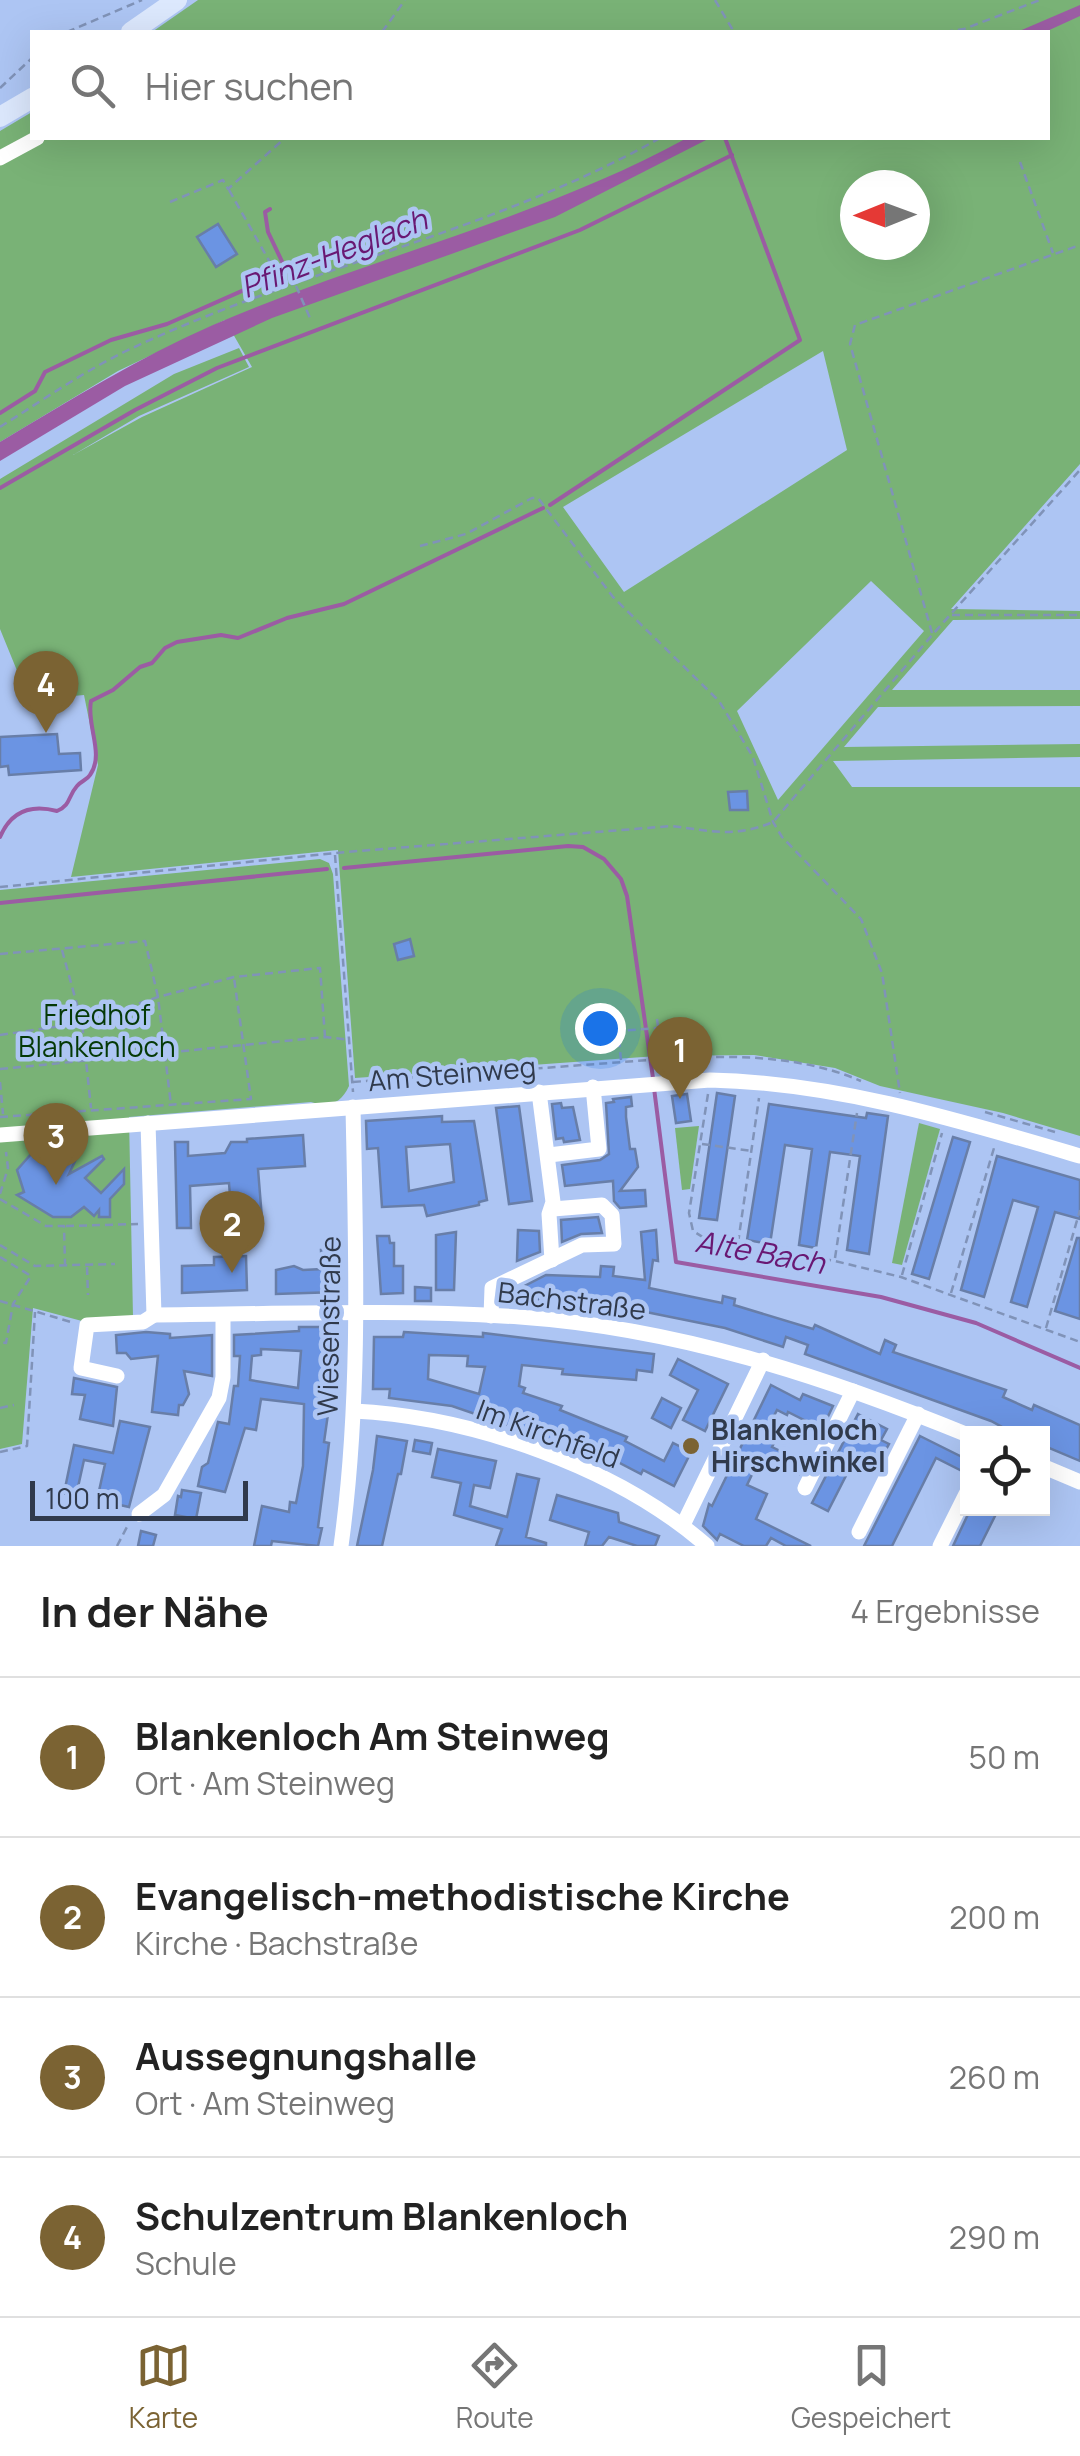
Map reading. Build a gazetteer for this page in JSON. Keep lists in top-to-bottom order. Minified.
{"streets":{"street":["Am Steinweg","Bachstraße","Wiesenstraße","Im Kirchfeld"]},"crossings":[["Am Steinweg","Wiesenstraße"],["Bachstraße","Wiesenstraße"],["Wiesenstraße","Im Kirchfeld"]],"water":["Pfinz-Heglach","Alte Bach"],"parks":["Friedhof Blankenloch"],"places":["Blankenloch Hirschwinkel"],"scale_bar":"100 m","north":"left","page":{"search":"Hier suchen","pins":["4","1","3","2"],"scale":"100 m","heading":["In der Nähe","4 Ergebnisse"],"list":[{"mark":"1","name":"Blankenloch Am Steinweg","note":"Ort · Am Steinweg","value":"50 m"},{"mark":"2","name":"Evangelisch-methodistische Kirche","note":"Kirche · Bachstraße","value":"200 m"},{"mark":"3","name":"Aussegnungshalle","note":"Ort · Am Steinweg","value":"260 m"},{"mark":"4","name":"Schulzentrum Blankenloch","note":"Schule","value":"290 m"}],"nav":["Karte","Route","Gespeichert"]}}
